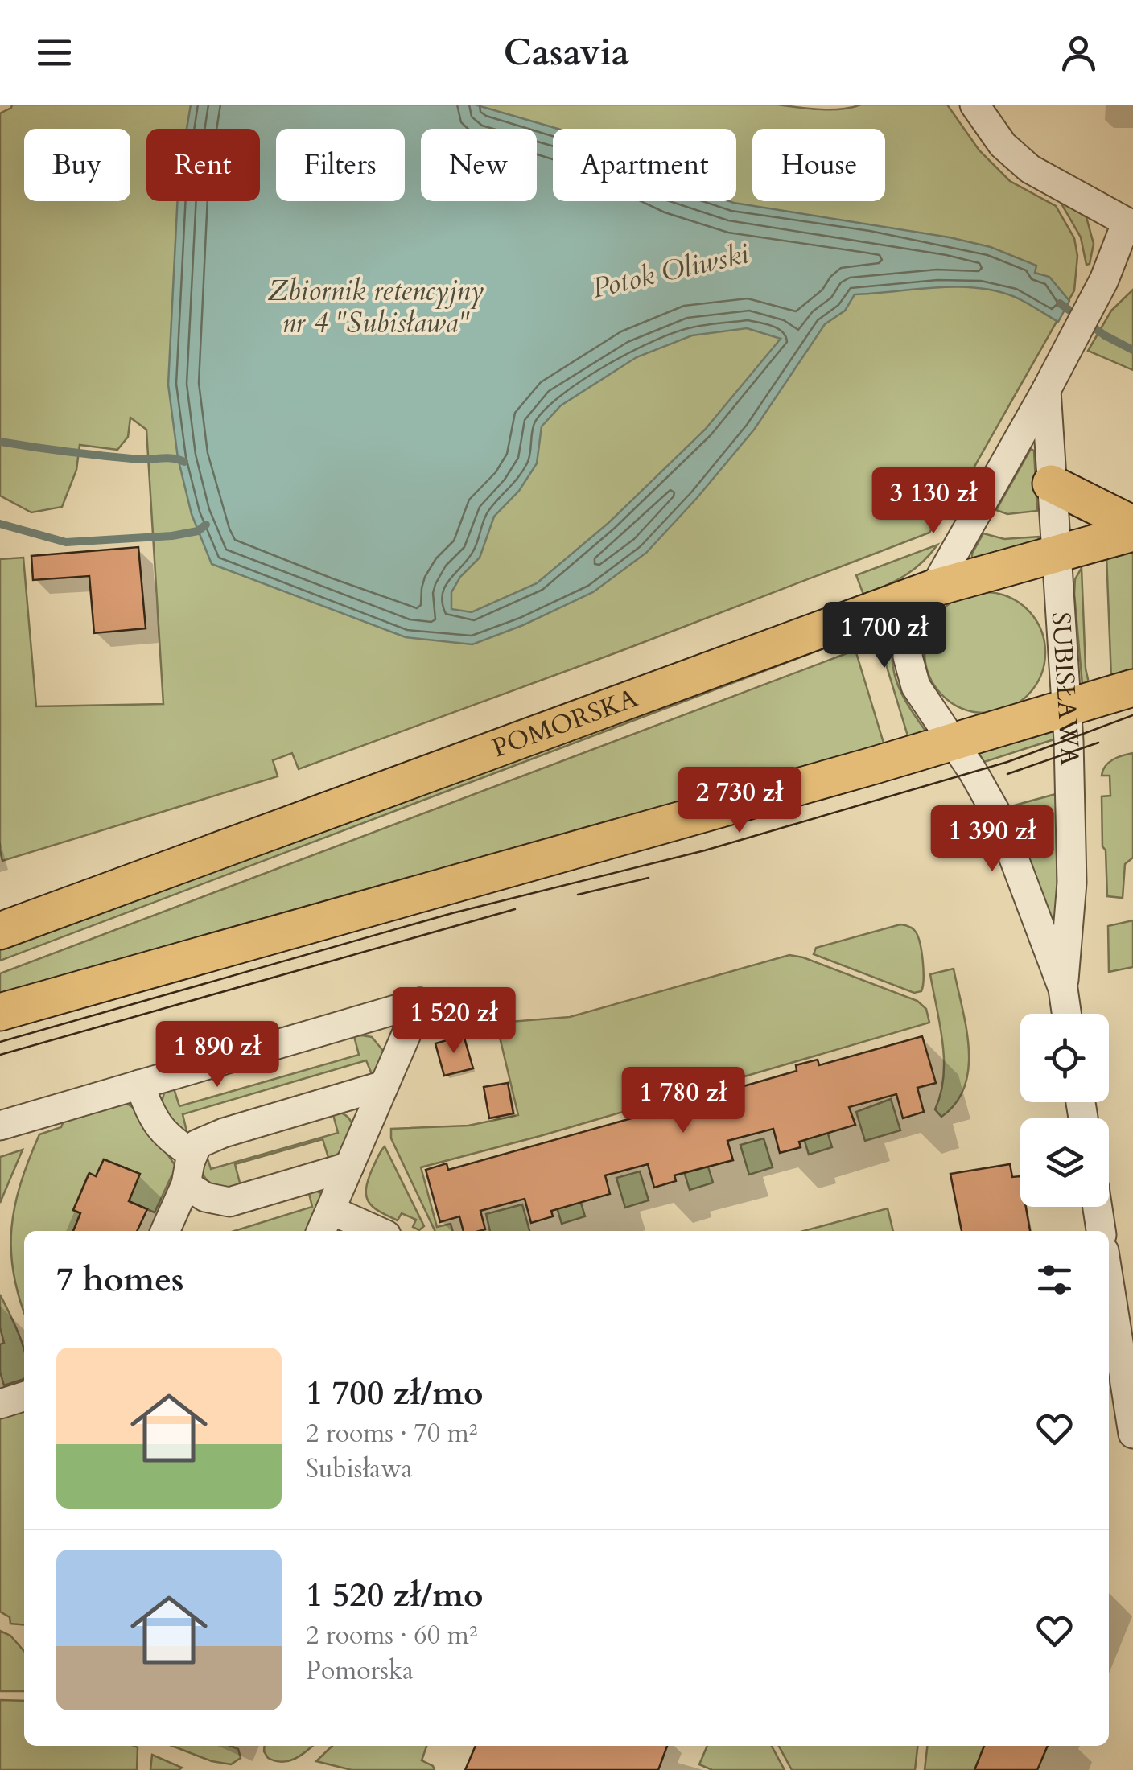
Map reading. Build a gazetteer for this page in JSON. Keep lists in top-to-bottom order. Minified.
{"streets":{"main road":["POMORSKA"],"street":["SUBISŁAWA"]},"crossings":[["SUBISŁAWA","POMORSKA"]],"water":["Potok Oliwski","Zbiornik retencyjny nr 4 \"Subisława\""],"page":{"header":"Casavia","chip":["Buy","Rent","Filters","New","Apartment","House"],"price":["3 130 zł","1 700 zł","2 730 zł","1 390 zł","1 520 zł","1 890 zł","1 780 zł"],"heading":"7 homes","list":[{"name":"1 700 zł/mo","note":"2 rooms · 70 m² · Subisława"},{"name":"1 520 zł/mo","note":"2 rooms · 60 m² · Pomorska"}]}}
